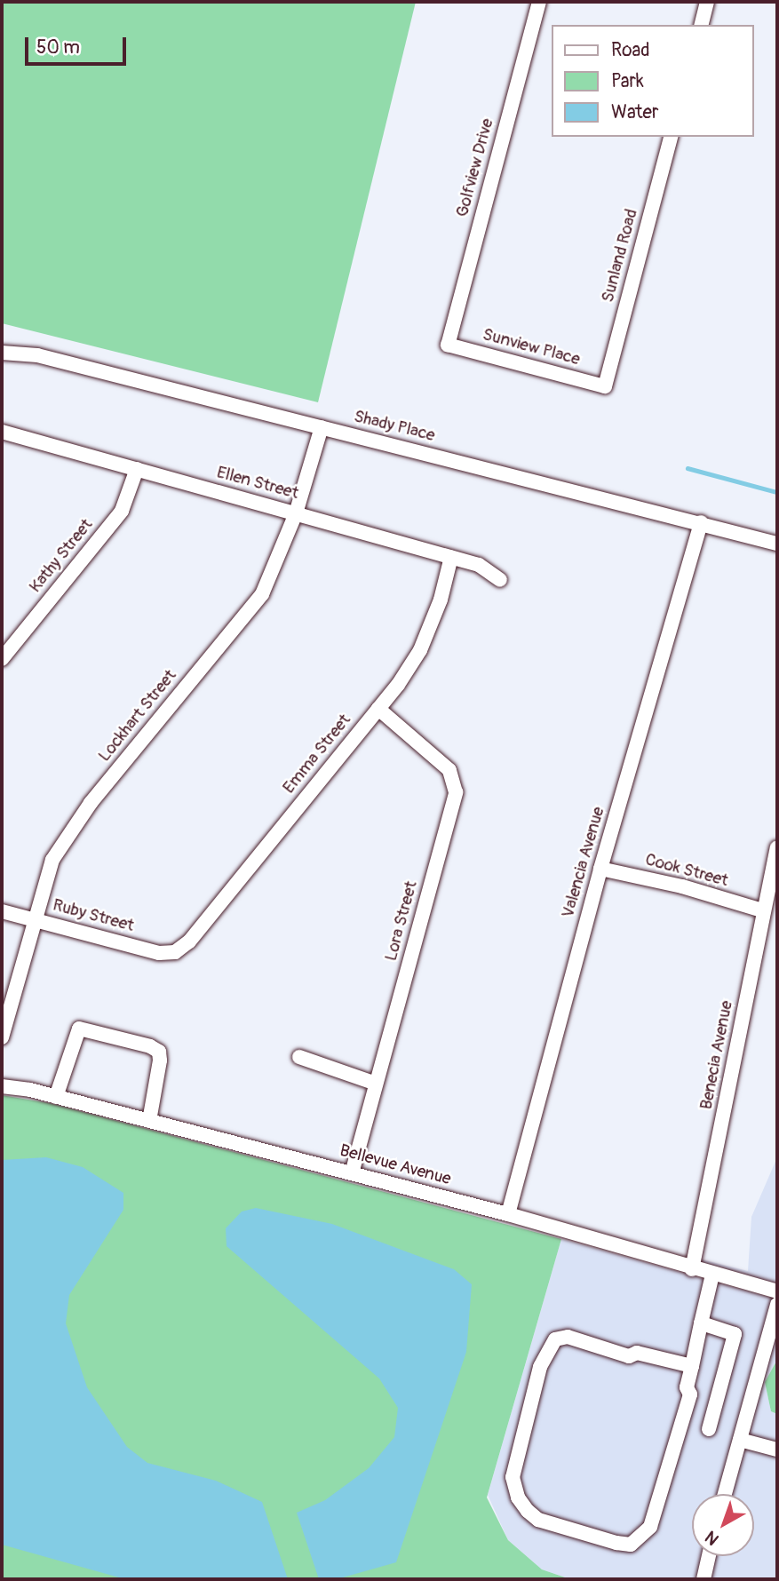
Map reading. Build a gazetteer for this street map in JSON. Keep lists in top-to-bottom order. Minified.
{"streets":{"street":["Golfview Drive","Sunland Road","Sunview Place","Shady Place","Ellen Street","Kathy Street","Lockhart Street","Emma Street","Valencia Avenue","Cook Street","Ruby Street","Lora Street","Benecia Avenue","Bellevue Avenue"]},"crossings":[["Golfview Drive","Sunview Place"],["Sunland Road","Sunview Place"],["Shady Place","Lockhart Street"],["Shady Place","Valencia Avenue"],["Ellen Street","Kathy Street"],["Ellen Street","Lockhart Street"],["Ellen Street","Emma Street"],["Lockhart Street","Ruby Street"],["Emma Street","Ruby Street"],["Emma Street","Lora Street"],["Valencia Avenue","Cook Street"],["Valencia Avenue","Bellevue Avenue"],["Cook Street","Benecia Avenue"],["Lora Street","Bellevue Avenue"],["Benecia Avenue","Bellevue Avenue"]],"legend":["Road","Park","Water"],"scale_bar":"50 m","north":"bottom left"}
